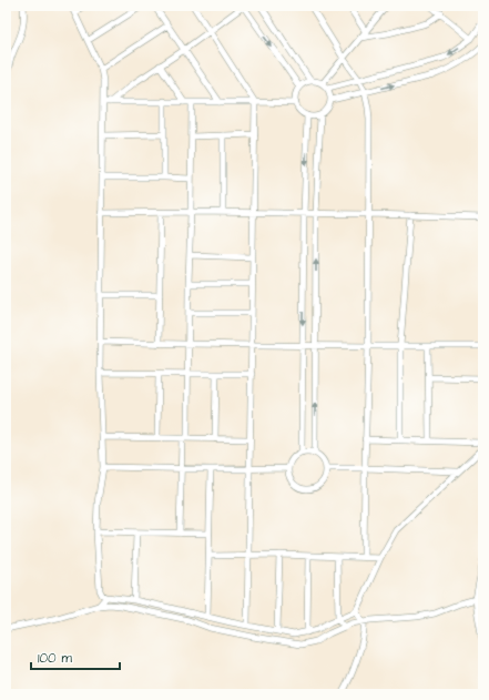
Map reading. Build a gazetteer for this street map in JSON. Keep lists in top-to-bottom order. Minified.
{"scale_bar":"100 m"}
